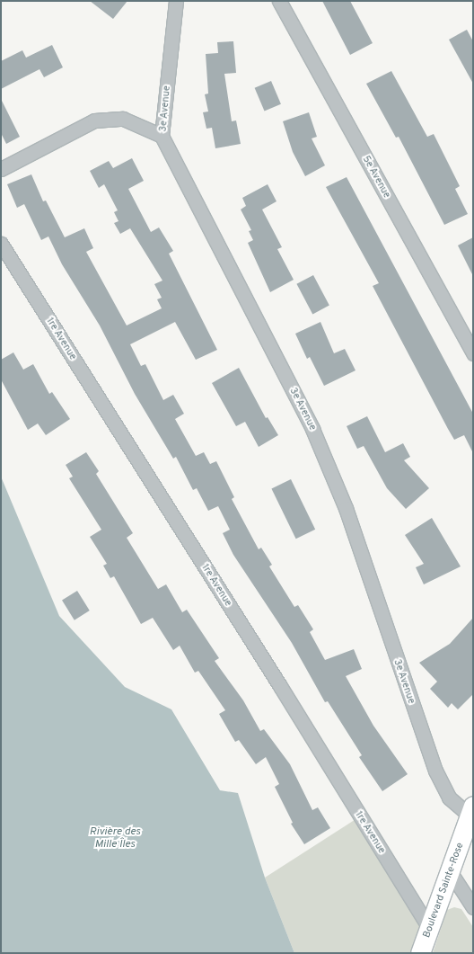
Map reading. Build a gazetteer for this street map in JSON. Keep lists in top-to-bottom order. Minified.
{"streets":{"street":["3e Avenue","5e Avenue","1re Avenue","Boulevard Sainte-Rose"]},"crossings":[["3e Avenue","Boulevard Sainte-Rose"],["1re Avenue","Boulevard Sainte-Rose"]],"water":["Rivière des Mille Îles"]}
